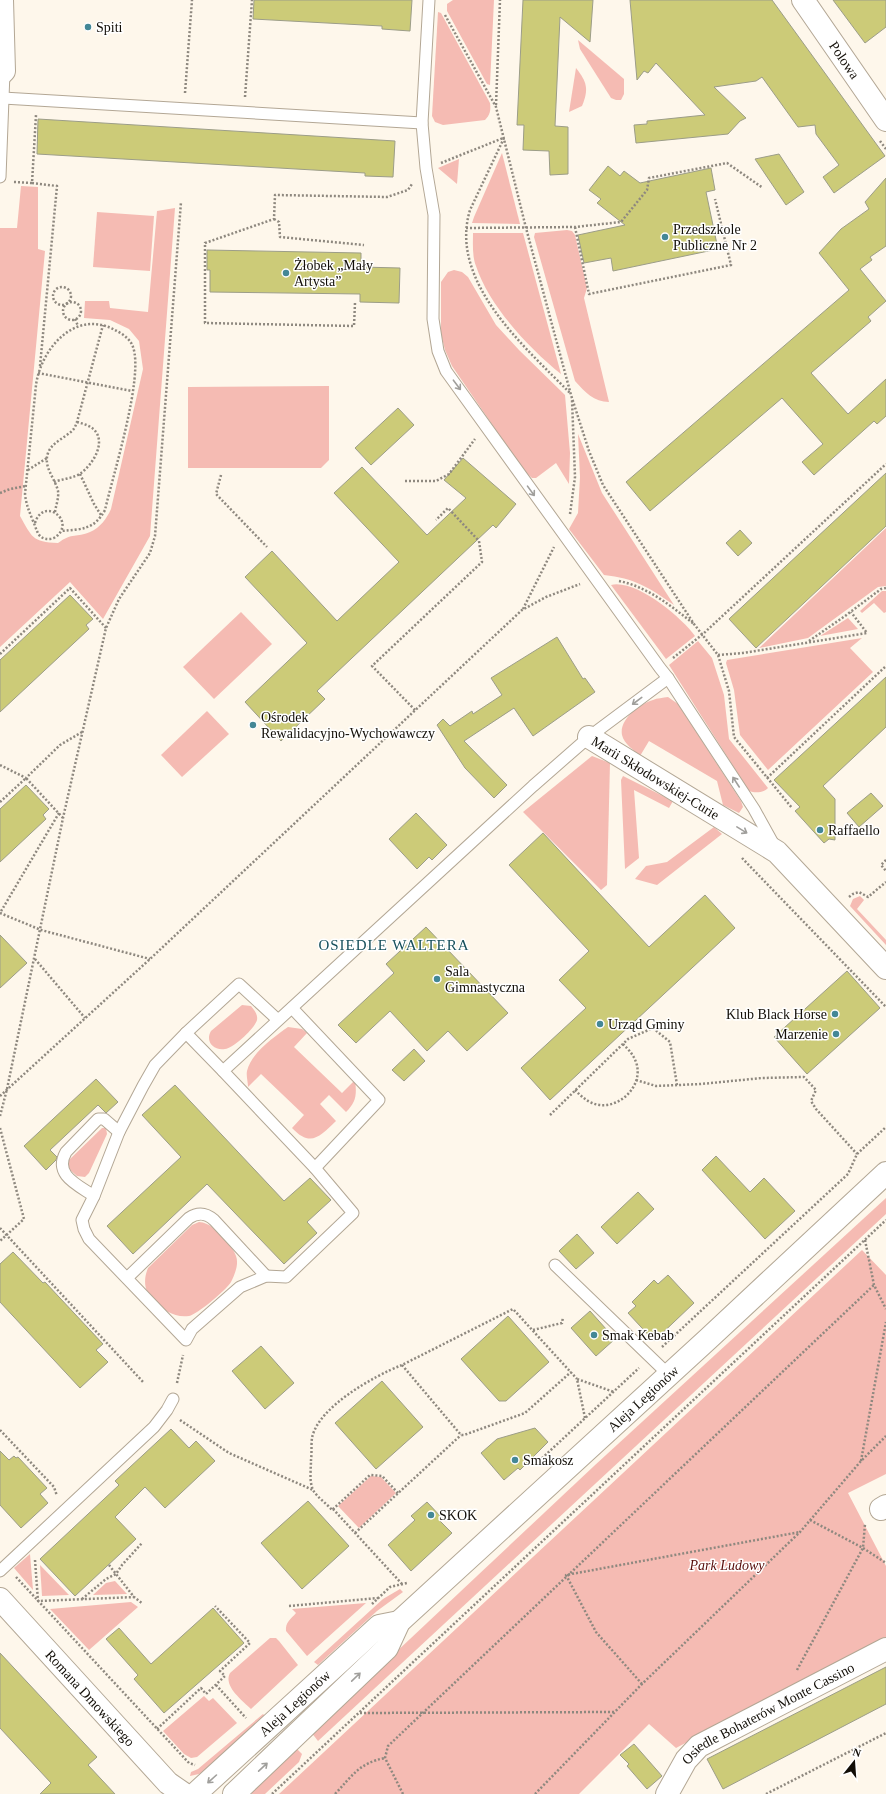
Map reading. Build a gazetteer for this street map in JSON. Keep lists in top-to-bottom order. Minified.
{"streets":{"main road":["Polowa","Marii Skłodowskiej-Curie","Aleja Legionów","Romana Dmowskiego","Osiedle Bohaterów Monte Cassino"]},"districts":["OSIEDLE WALTERA"],"parks":["Park Ludowy"],"places":["Spiti","Przedszkole Publiczne Nr 2","Żłobek „Mały Artysta”","Ośrodek Rewalidacyjno-Wychowawczy","Raffaello","Sala Gimnastyczna","Klub Black Horse","Urząd Gminy","Marzenie","Smak Kebab","Smakosz","SKOK"],"north":"top"}
